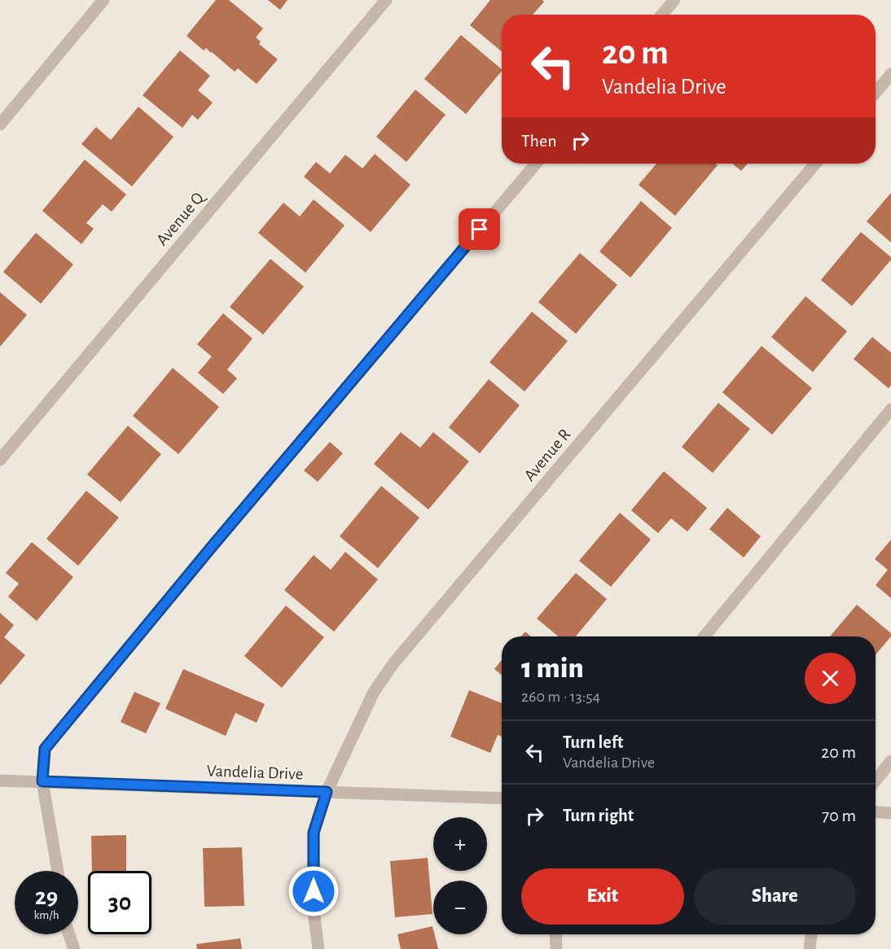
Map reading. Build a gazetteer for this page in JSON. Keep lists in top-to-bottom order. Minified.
{"streets":{"street":["Avenue Q","Avenue R","Vandelia Drive"]},"crossings":[["Avenue R","Vandelia Drive"]],"page":{"turn":["20 m","Vandelia Drive"],"then":"Then","heading":["1 min","260 m · 13:54"],"list":[{"name":"Turn left","note":"Vandelia Drive","value":"20 m"},{"name":"Turn right","value":"70 m"}],"map_buttons":["+","−"],"buttons":["Exit","Share"],"speed":"29 km/h","limit":"30"}}
